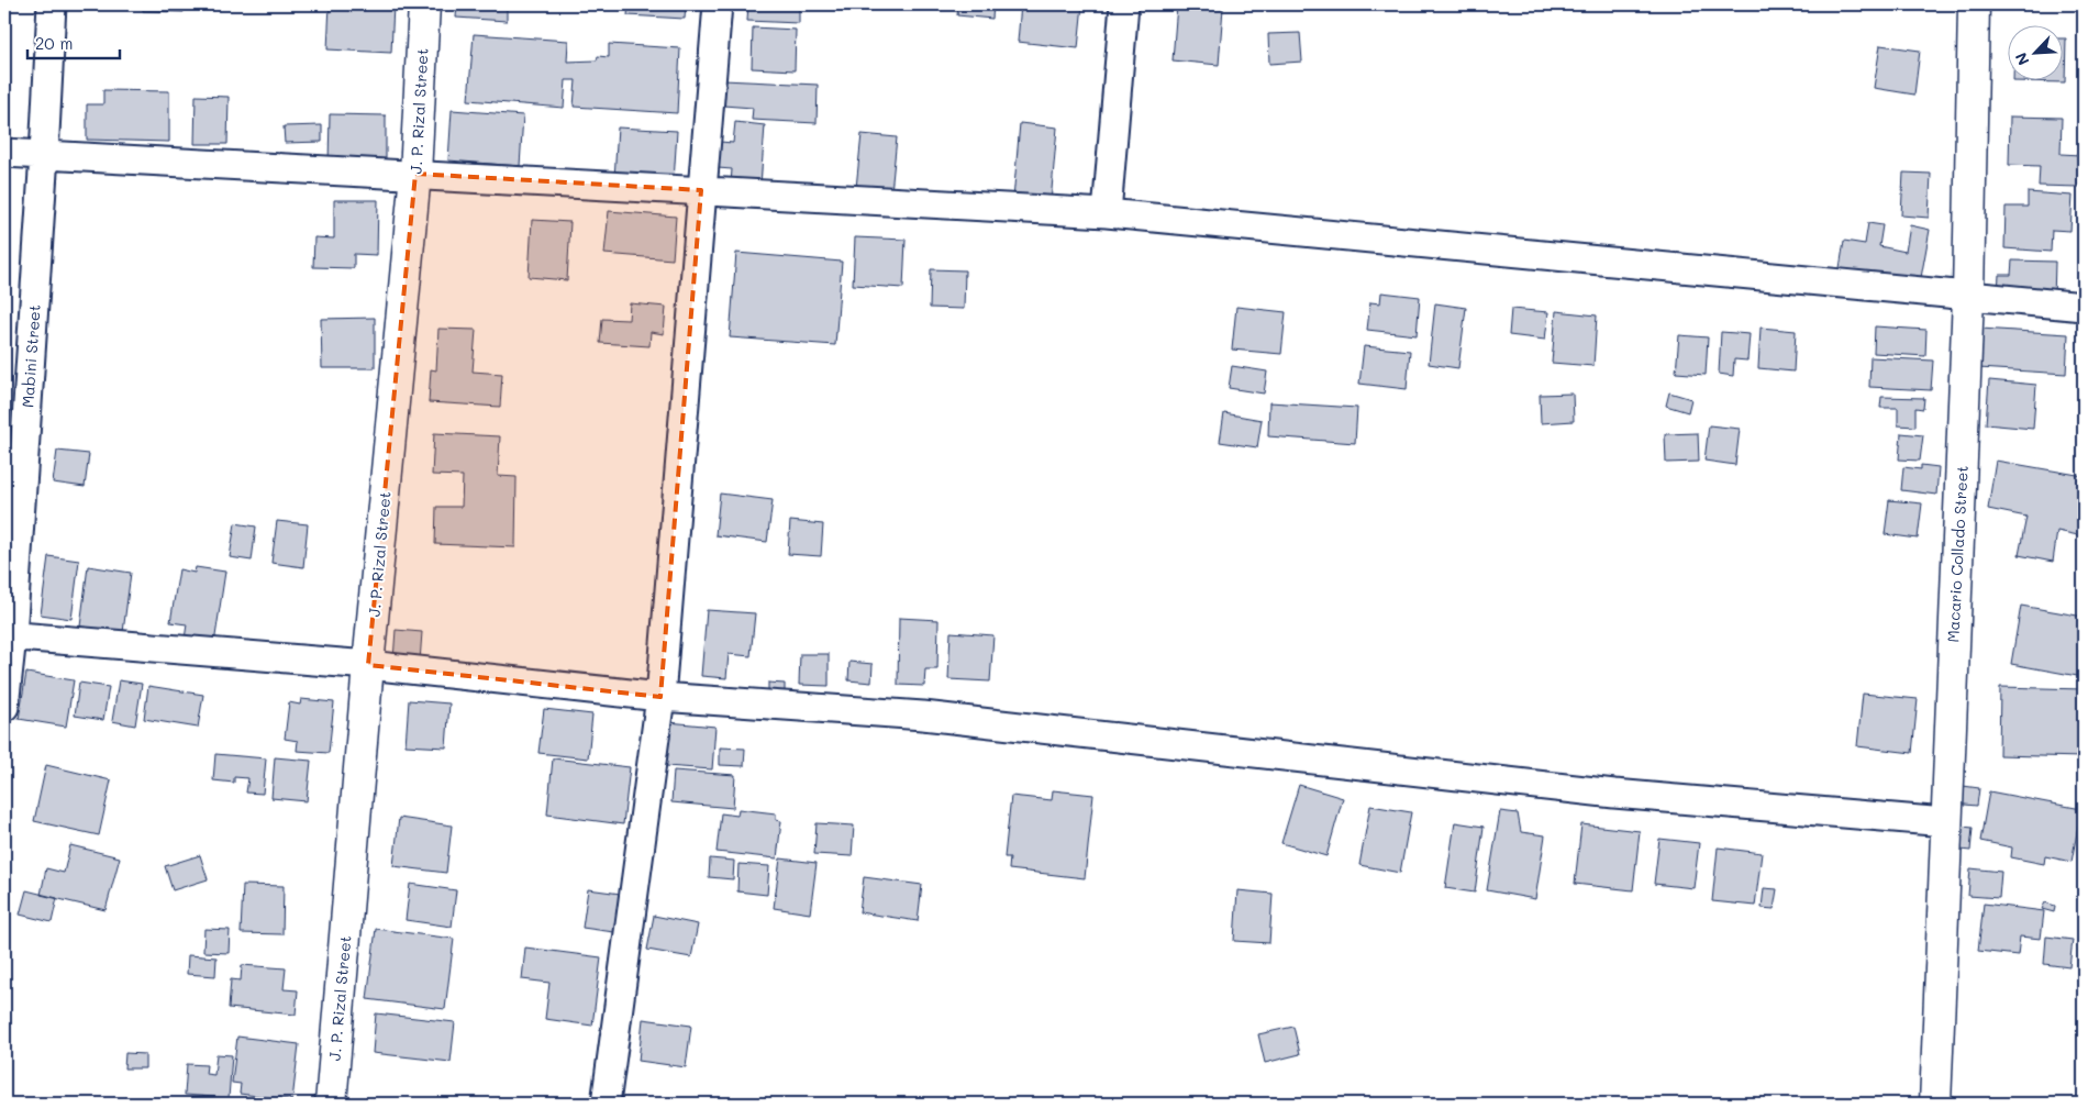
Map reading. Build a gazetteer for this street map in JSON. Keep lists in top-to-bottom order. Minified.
{"streets":{"main road":["J. P. Rizal Street","Macario Collado Street"],"street":["Mabini Street"]},"scale_bar":"20 m","north":"bottom left"}
